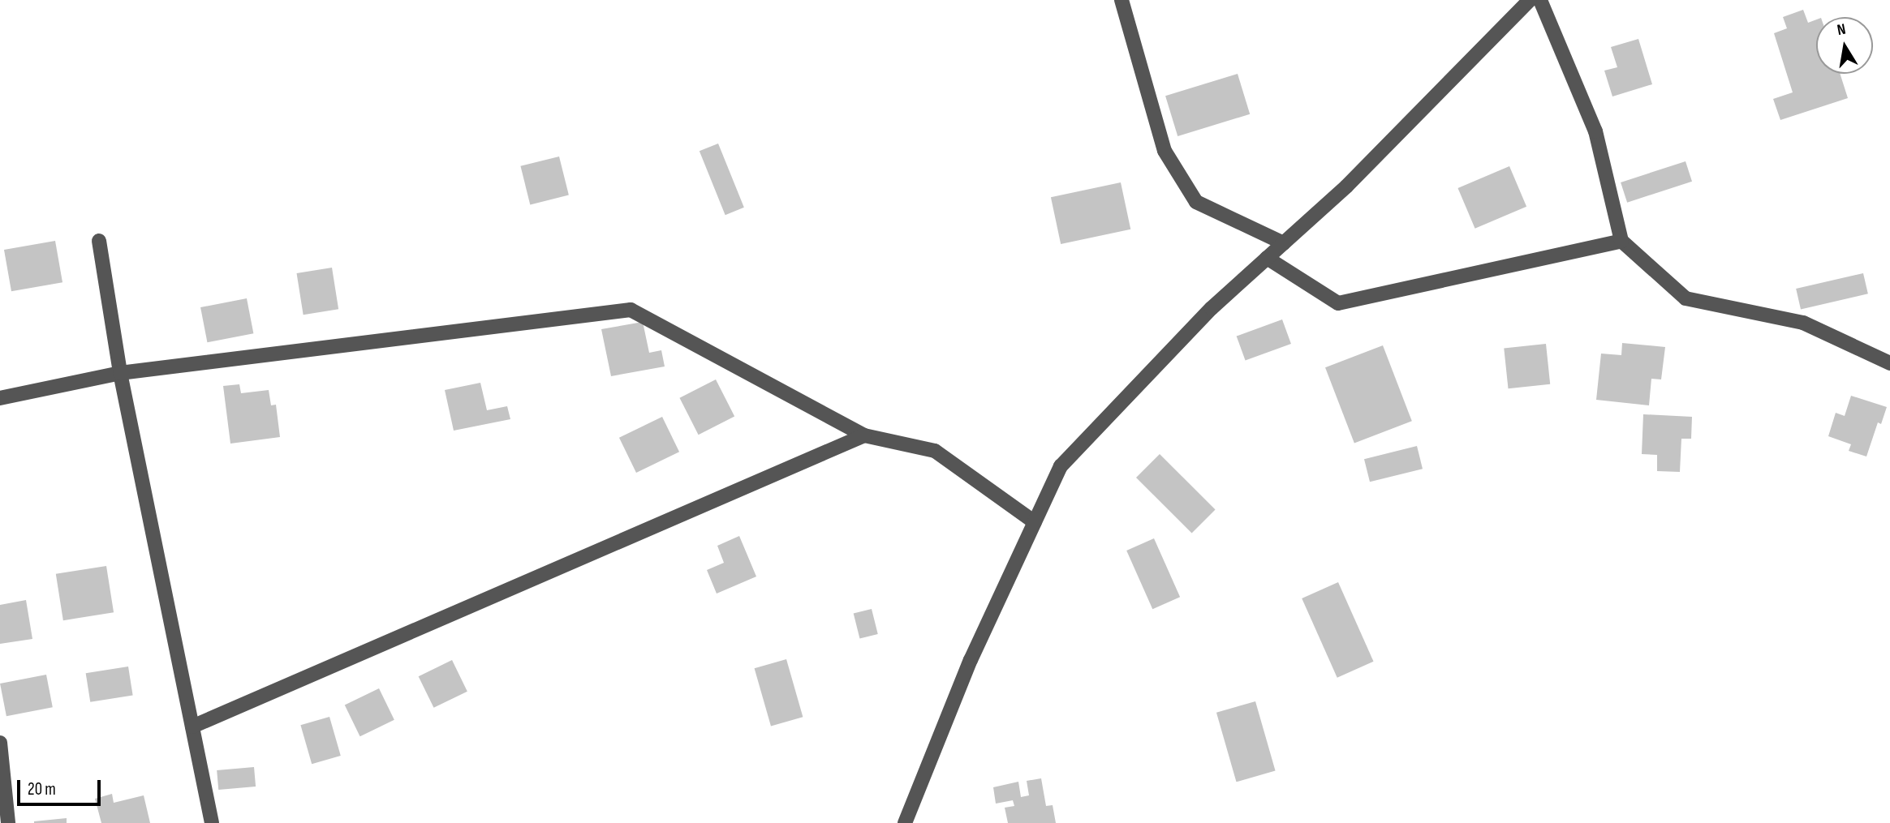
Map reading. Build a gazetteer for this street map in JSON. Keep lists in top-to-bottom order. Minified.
{"scale_bar":"20 m","north":"top"}
